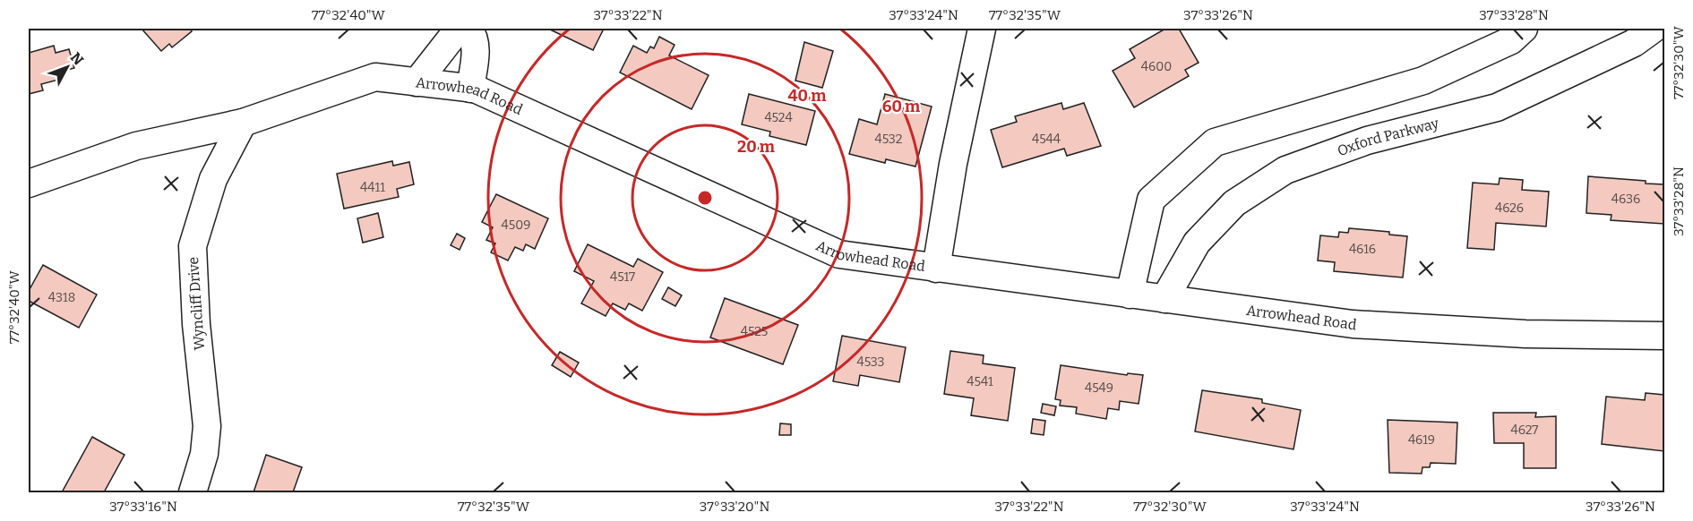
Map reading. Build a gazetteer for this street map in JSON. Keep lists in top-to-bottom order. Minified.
{"streets":{"street":["Arrowhead Road","Oxford Parkway","Wyncliff Drive"]},"crossings":[["Arrowhead Road","Oxford Parkway"],["Arrowhead Road","Wyncliff Drive"]],"house_numbers":["4600","4524","4532","4544","4411","4636","4626","4509","4616","4517","4318","4525","4533","4541","4549","4627","4619"],"north":"top right","coordinates":["77°32'40\"W","37°33'22\"N","37°33'24\"N","77°32'35\"W","37°33'26\"N","37°33'28\"N","77°32'30\"W","37°33'16\"N","37°33'20\"N"],"rings":["40 m","60 m","20 m"]}
